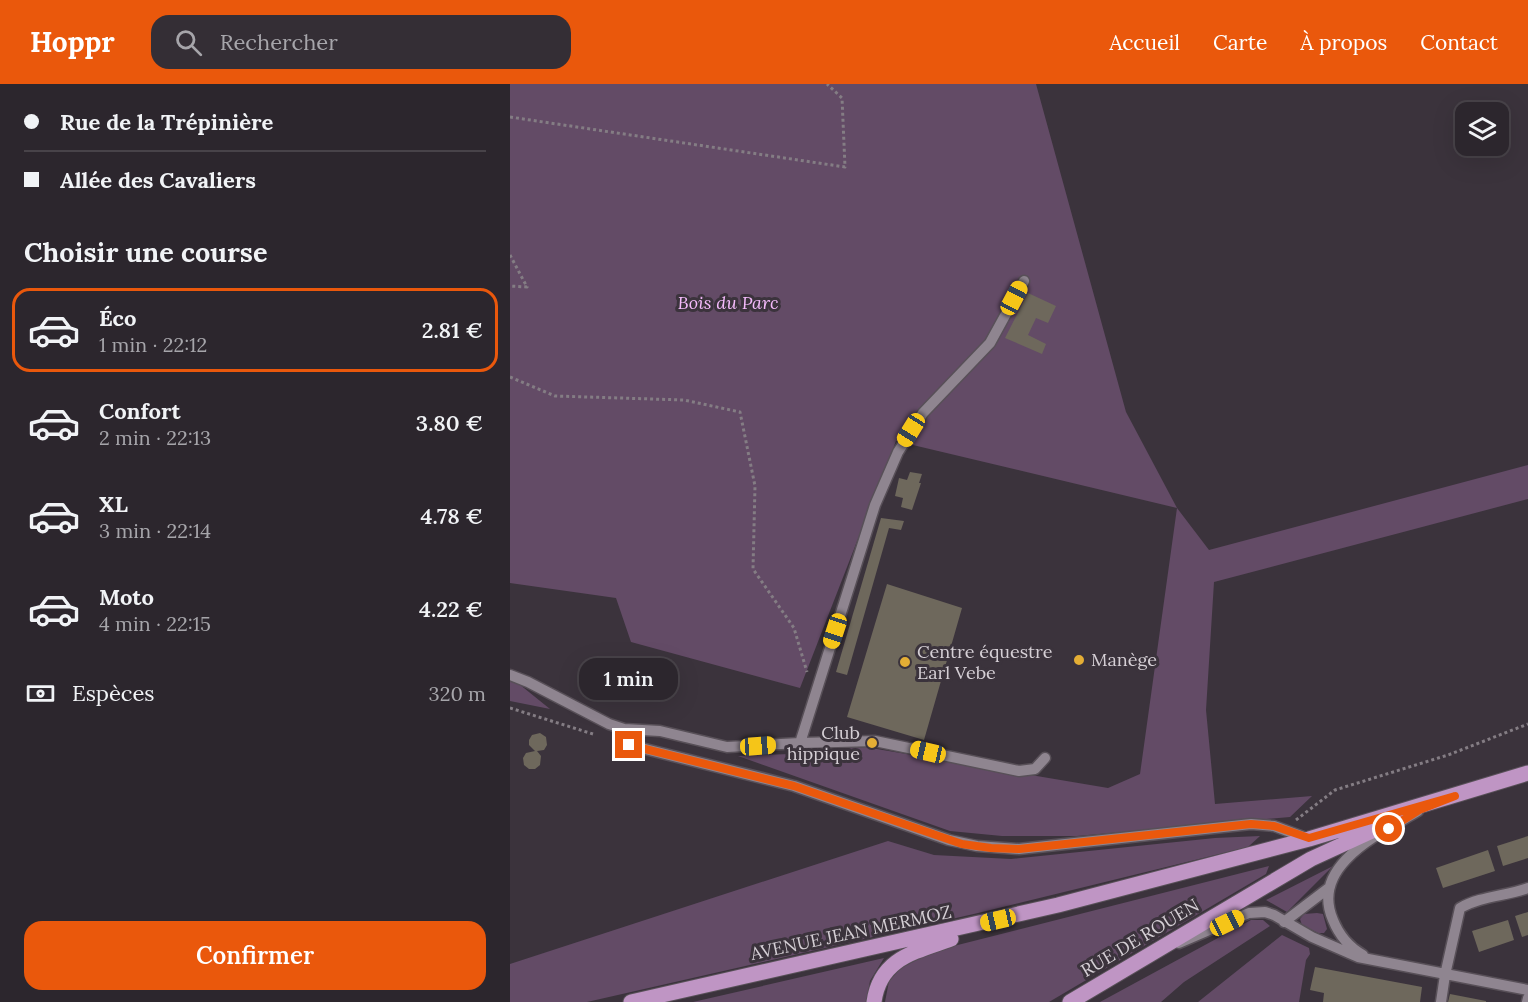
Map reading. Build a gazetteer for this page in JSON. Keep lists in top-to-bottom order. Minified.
{"streets":{"main road":["AVENUE JEAN MERMOZ","RUE DE ROUEN"]},"crossings":[["AVENUE JEAN MERMOZ","RUE DE ROUEN"]],"parks":["Bois du Parc"],"places":["Manège","Centre équestre Earl Vebe","Club hippique"],"page":{"header":"Hoppr","search":"Rechercher","nav":["Accueil","Carte","À propos","Contact"],"banner":["Rue de la Trépinière","Allée des Cavaliers"],"heading":"Choisir une course","list":[{"name":"Éco","note":"1 min · 22:12","value":"2.81 €"},{"name":"Confort","note":"2 min · 22:13","value":"3.80 €"},{"name":"XL","note":"3 min · 22:14","value":"4.78 €"},{"name":"Moto","note":"4 min · 22:15","value":"4.22 €"}],"bubble":"1 min","pay":["Espèces","320 m"],"buttons":"Confirmer"}}
